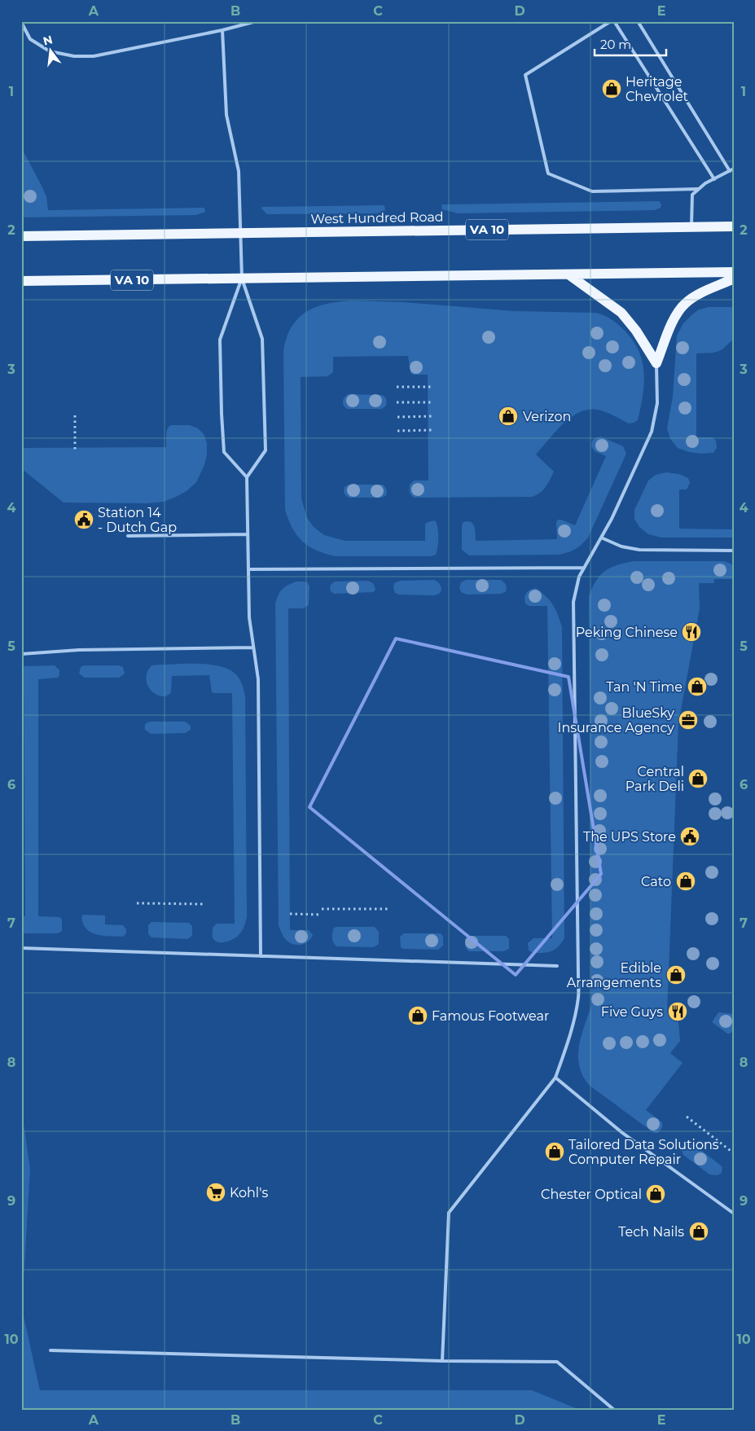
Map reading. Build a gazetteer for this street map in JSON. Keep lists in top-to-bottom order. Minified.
{"streets":{"main road":["West Hundred Road","VA 10"]},"places":{"shop":["Heritage Chevrolet","Verizon","Tan 'N Time","Central Park Deli","Cato","Edible Arrangements","Famous Footwear","Tailored Data Solutions Computer Repair","Chester Optical","Tech Nails"],"public building":["Station 14 - Dutch Gap","The UPS Store"],"restaurant":["Peking Chinese","Five Guys"],"office":["BlueSky Insurance Agency"],"supermarket":["Kohl's"]},"scale_bar":"20 m","north":"top","grid":{"columns":["A","B","C","D","E"],"rows":["1","2","3","4","5","6","7","8","9","10"]}}
